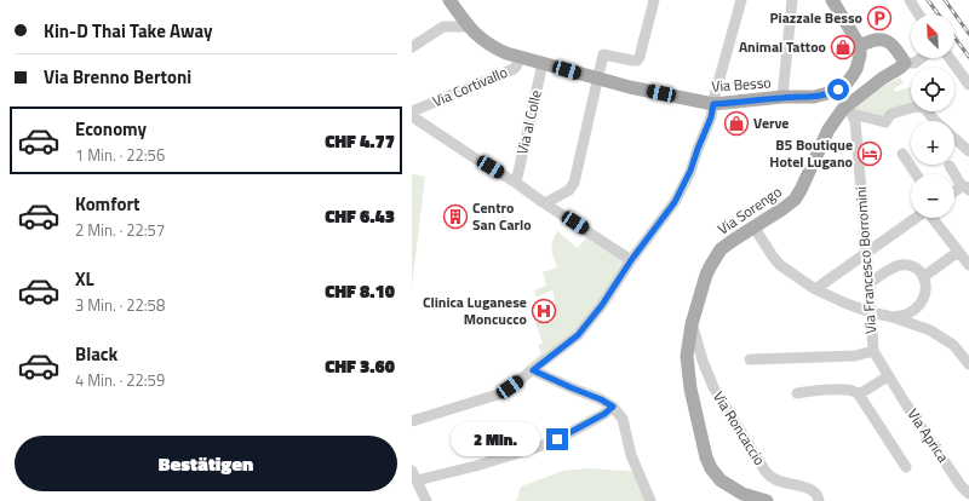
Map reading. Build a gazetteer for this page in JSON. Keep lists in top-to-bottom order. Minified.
{"streets":{"main road":["Via Besso","Via Sorengo"],"street":["Via Cortivallo","Via al Colle","Via Francesco Borromini","Via Roncaccio","Via Aprica"]},"crossings":[["Via Besso","Via Cortivallo"],["Via Besso","Via al Colle"],["Via Sorengo","Via Francesco Borromini"],["Via Sorengo","Via Roncaccio"],["Via Francesco Borromini","Via Aprica"]],"places":{"parking":["Piazzale Besso"],"shop":["Animal Tattoo","Verve"],"hotel":["B5 Boutique Hotel Lugano"],"building":["Centro San Carlo"],"hospital":["Clinica Luganese Moncucco"]},"north":"top left","page":{"banner":["Kin-D Thai Take Away","Via Brenno Bertoni"],"map_buttons":["+","−"],"list":[{"name":"Economy","note":"1 Min. · 22:56","value":"CHF 4.77"},{"name":"Komfort","note":"2 Min. · 22:57","value":"CHF 6.43"},{"name":"XL","note":"3 Min. · 22:58","value":"CHF 8.10"},{"name":"Black","note":"4 Min. · 22:59","value":"CHF 3.60"}],"bubble":"2 Min.","buttons":"Bestätigen"}}
